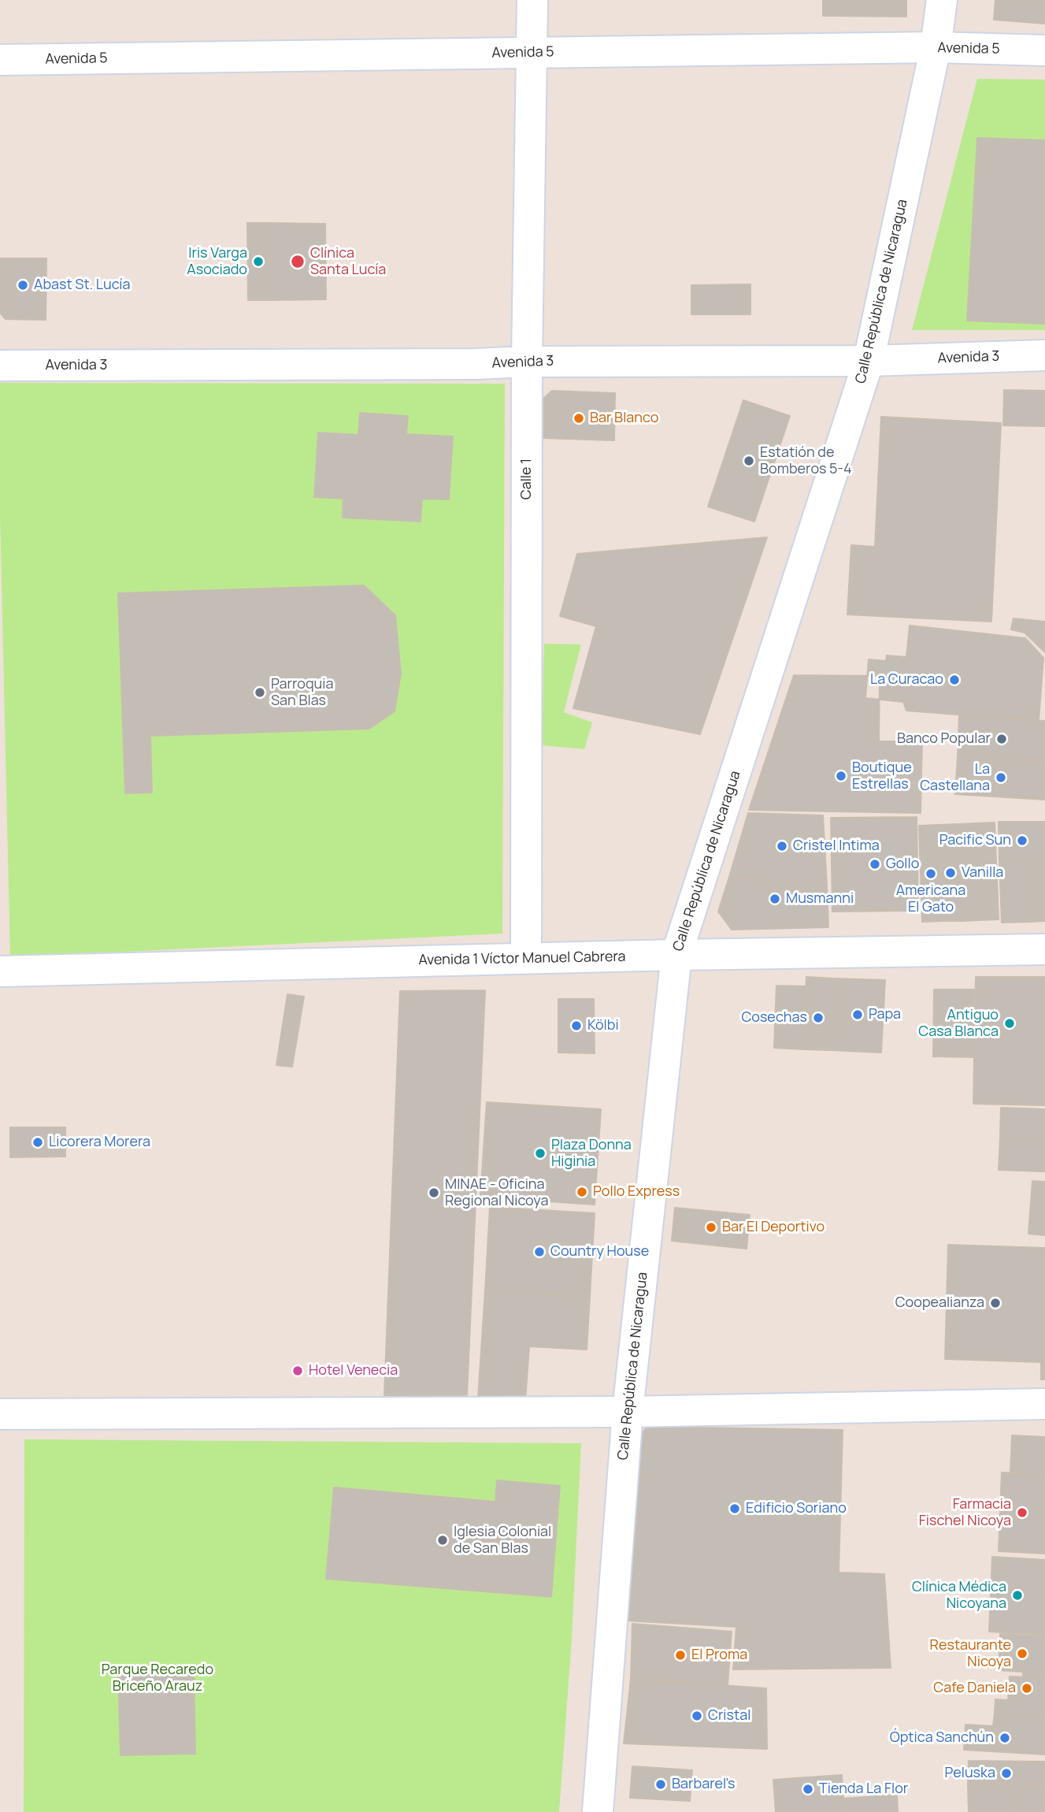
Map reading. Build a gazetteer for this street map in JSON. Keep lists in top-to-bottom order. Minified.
{"streets":{"street":["Avenida 5","Calle República de Nicaragua","Avenida 3","Calle 1","Avenida 1 Víctor Manuel Cabrera"]},"crossings":[["Avenida 5","Calle República de Nicaragua"],["Avenida 5","Calle 1"],["Calle República de Nicaragua","Avenida 3"],["Calle República de Nicaragua","Avenida 1 Víctor Manuel Cabrera"],["Avenida 3","Calle 1"],["Calle 1","Avenida 1 Víctor Manuel Cabrera"]],"parks":["Parque Recaredo Briceño Arauz"],"places":["Iris Varga Asociado","Clínica Santa Lucía","Abast St. Lucía","Bar Blanco","Estatión de Bomberos 5-4","La Curacao","Parroquia San Blas","Banco Popular","Boutique Estrellas","La Castellana","Pacific Sun","Cristel Intima","Gollo","Vanilla","Americana El Gato","Musmanni","Papa","Cosechas","Antiguo Casa Blanca","Kölbi","Licorera Morera","Plaza Donna Higinia","Pollo Express","MINAE - Oficina Regional Nicoya","Bar El Deportivo","Country House","Coopealianza","Hotel Venecia","Edificio Soriano","Farmacia Fischel Nicoya","Iglesia Colonial de San Blas","Clínica Médica Nicoyana","Restaurante Nicoya","El Proma","Cafe Daniela","Cristal","Óptica Sanchún","Peluska","Barbarel's","Tienda La Flor"]}
